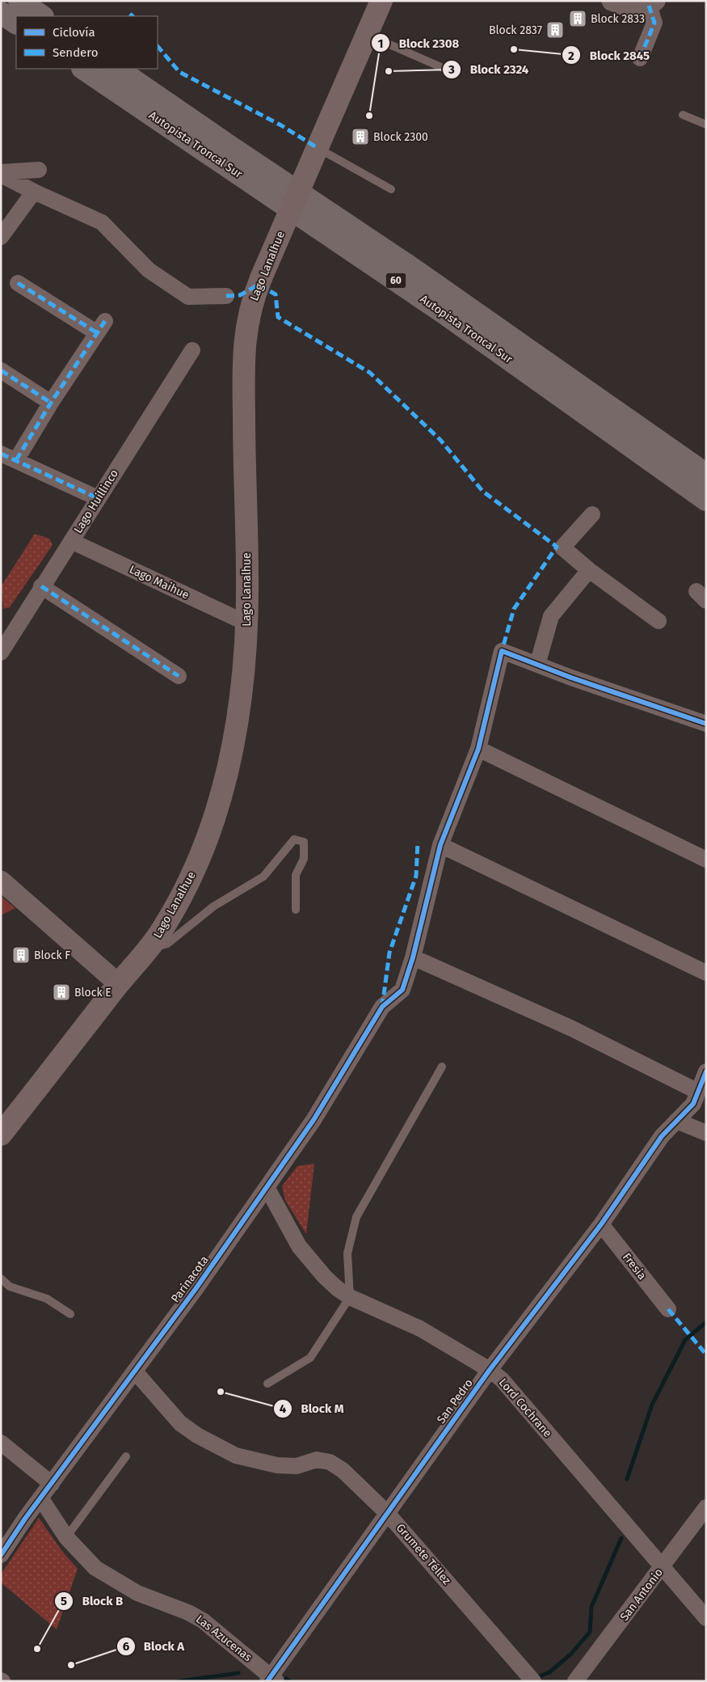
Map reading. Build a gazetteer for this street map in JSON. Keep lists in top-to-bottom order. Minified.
{"streets":{"highway":["Autopista Troncal Sur","60"],"main road":["Lago Lanalhue"],"street":["Lago Huillinco","Lago Maihue","Fresia","Parinacota","San Pedro","Lord Cochrane","Grumete Téllez","San Antonio","Las Azucenas"]},"crossings":[["Lago Lanalhue","Lago Maihue"],["Lago Huillinco","Lago Maihue"],["Fresia","San Pedro"],["Parinacota","Lord Cochrane"],["Parinacota","Grumete Téllez"],["Parinacota","Las Azucenas"],["San Pedro","Lord Cochrane"],["San Pedro","Grumete Téllez"],["San Pedro","Las Azucenas"],["Lord Cochrane","San Antonio"]],"places":{"building":["Block 2833","Block 2837","Block 2300","Block F","Block E"],"other":["Block 2845","Block 2324","Block 2308","Block M","Block B","Block A"]},"legend":["Ciclovía","Sendero"]}
